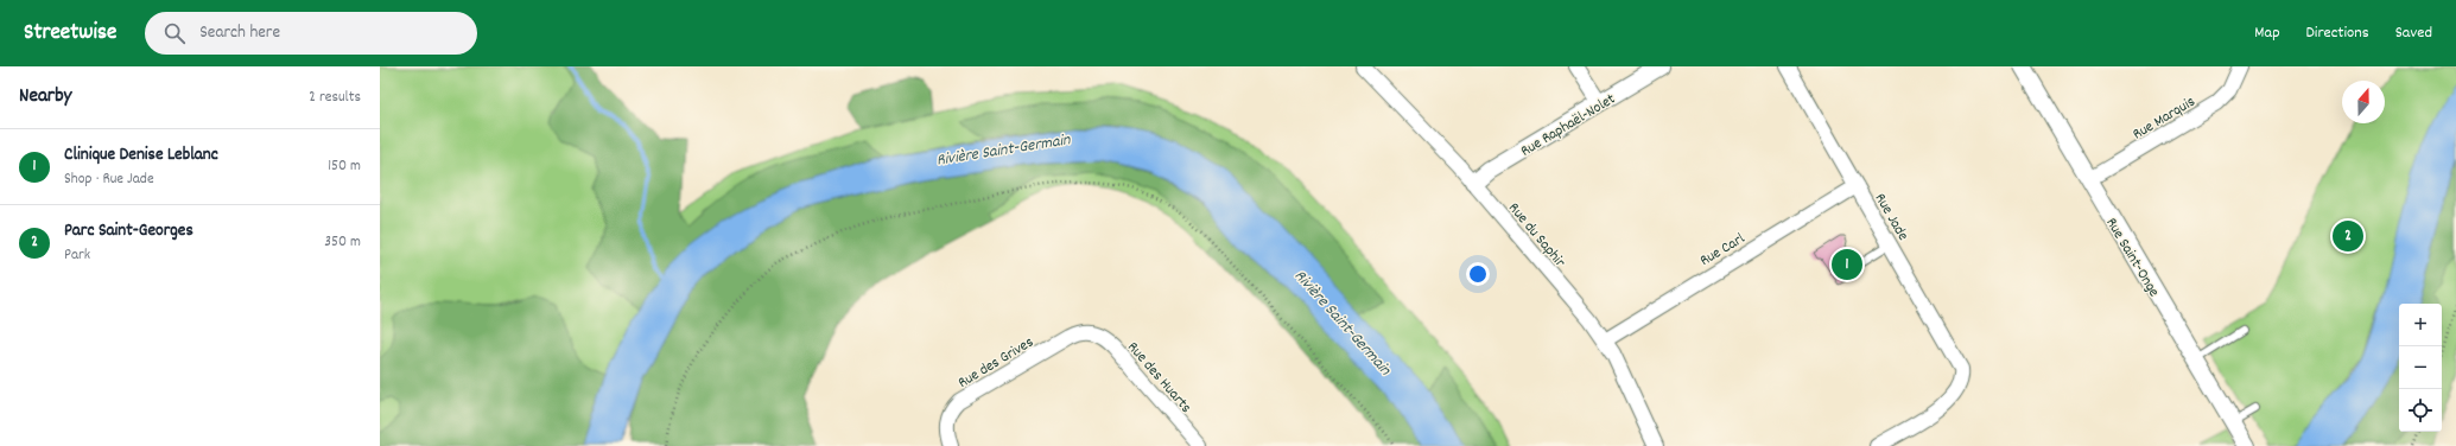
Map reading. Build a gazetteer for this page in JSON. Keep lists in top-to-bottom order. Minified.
{"streets":{"street":["Rue Marquis","Rue Raphaël-Nolet","Rue Jade","Rue du Saphir","Rue Carl","Rue Saint-Onge","Rue des Grives","Rue des Huarts"]},"crossings":[["Rue Marquis","Rue Saint-Onge"],["Rue Raphaël-Nolet","Rue du Saphir"],["Rue Jade","Rue Carl"],["Rue du Saphir","Rue Carl"],["Rue des Grives","Rue des Huarts"]],"water":["Rivière Saint-Germain"],"north":"top","page":{"header":"Streetwise","search":"Search here","nav":["Map","Directions","Saved"],"heading":["Nearby","2 results"],"list":[{"mark":"1","name":"Clinique Denise Leblanc","note":"Shop · Rue Jade","value":"150 m"},{"mark":"2","name":"Parc Saint-Georges","note":"Park","value":"350 m"}],"pins":["2","1"],"map_buttons":["+","−"]}}
